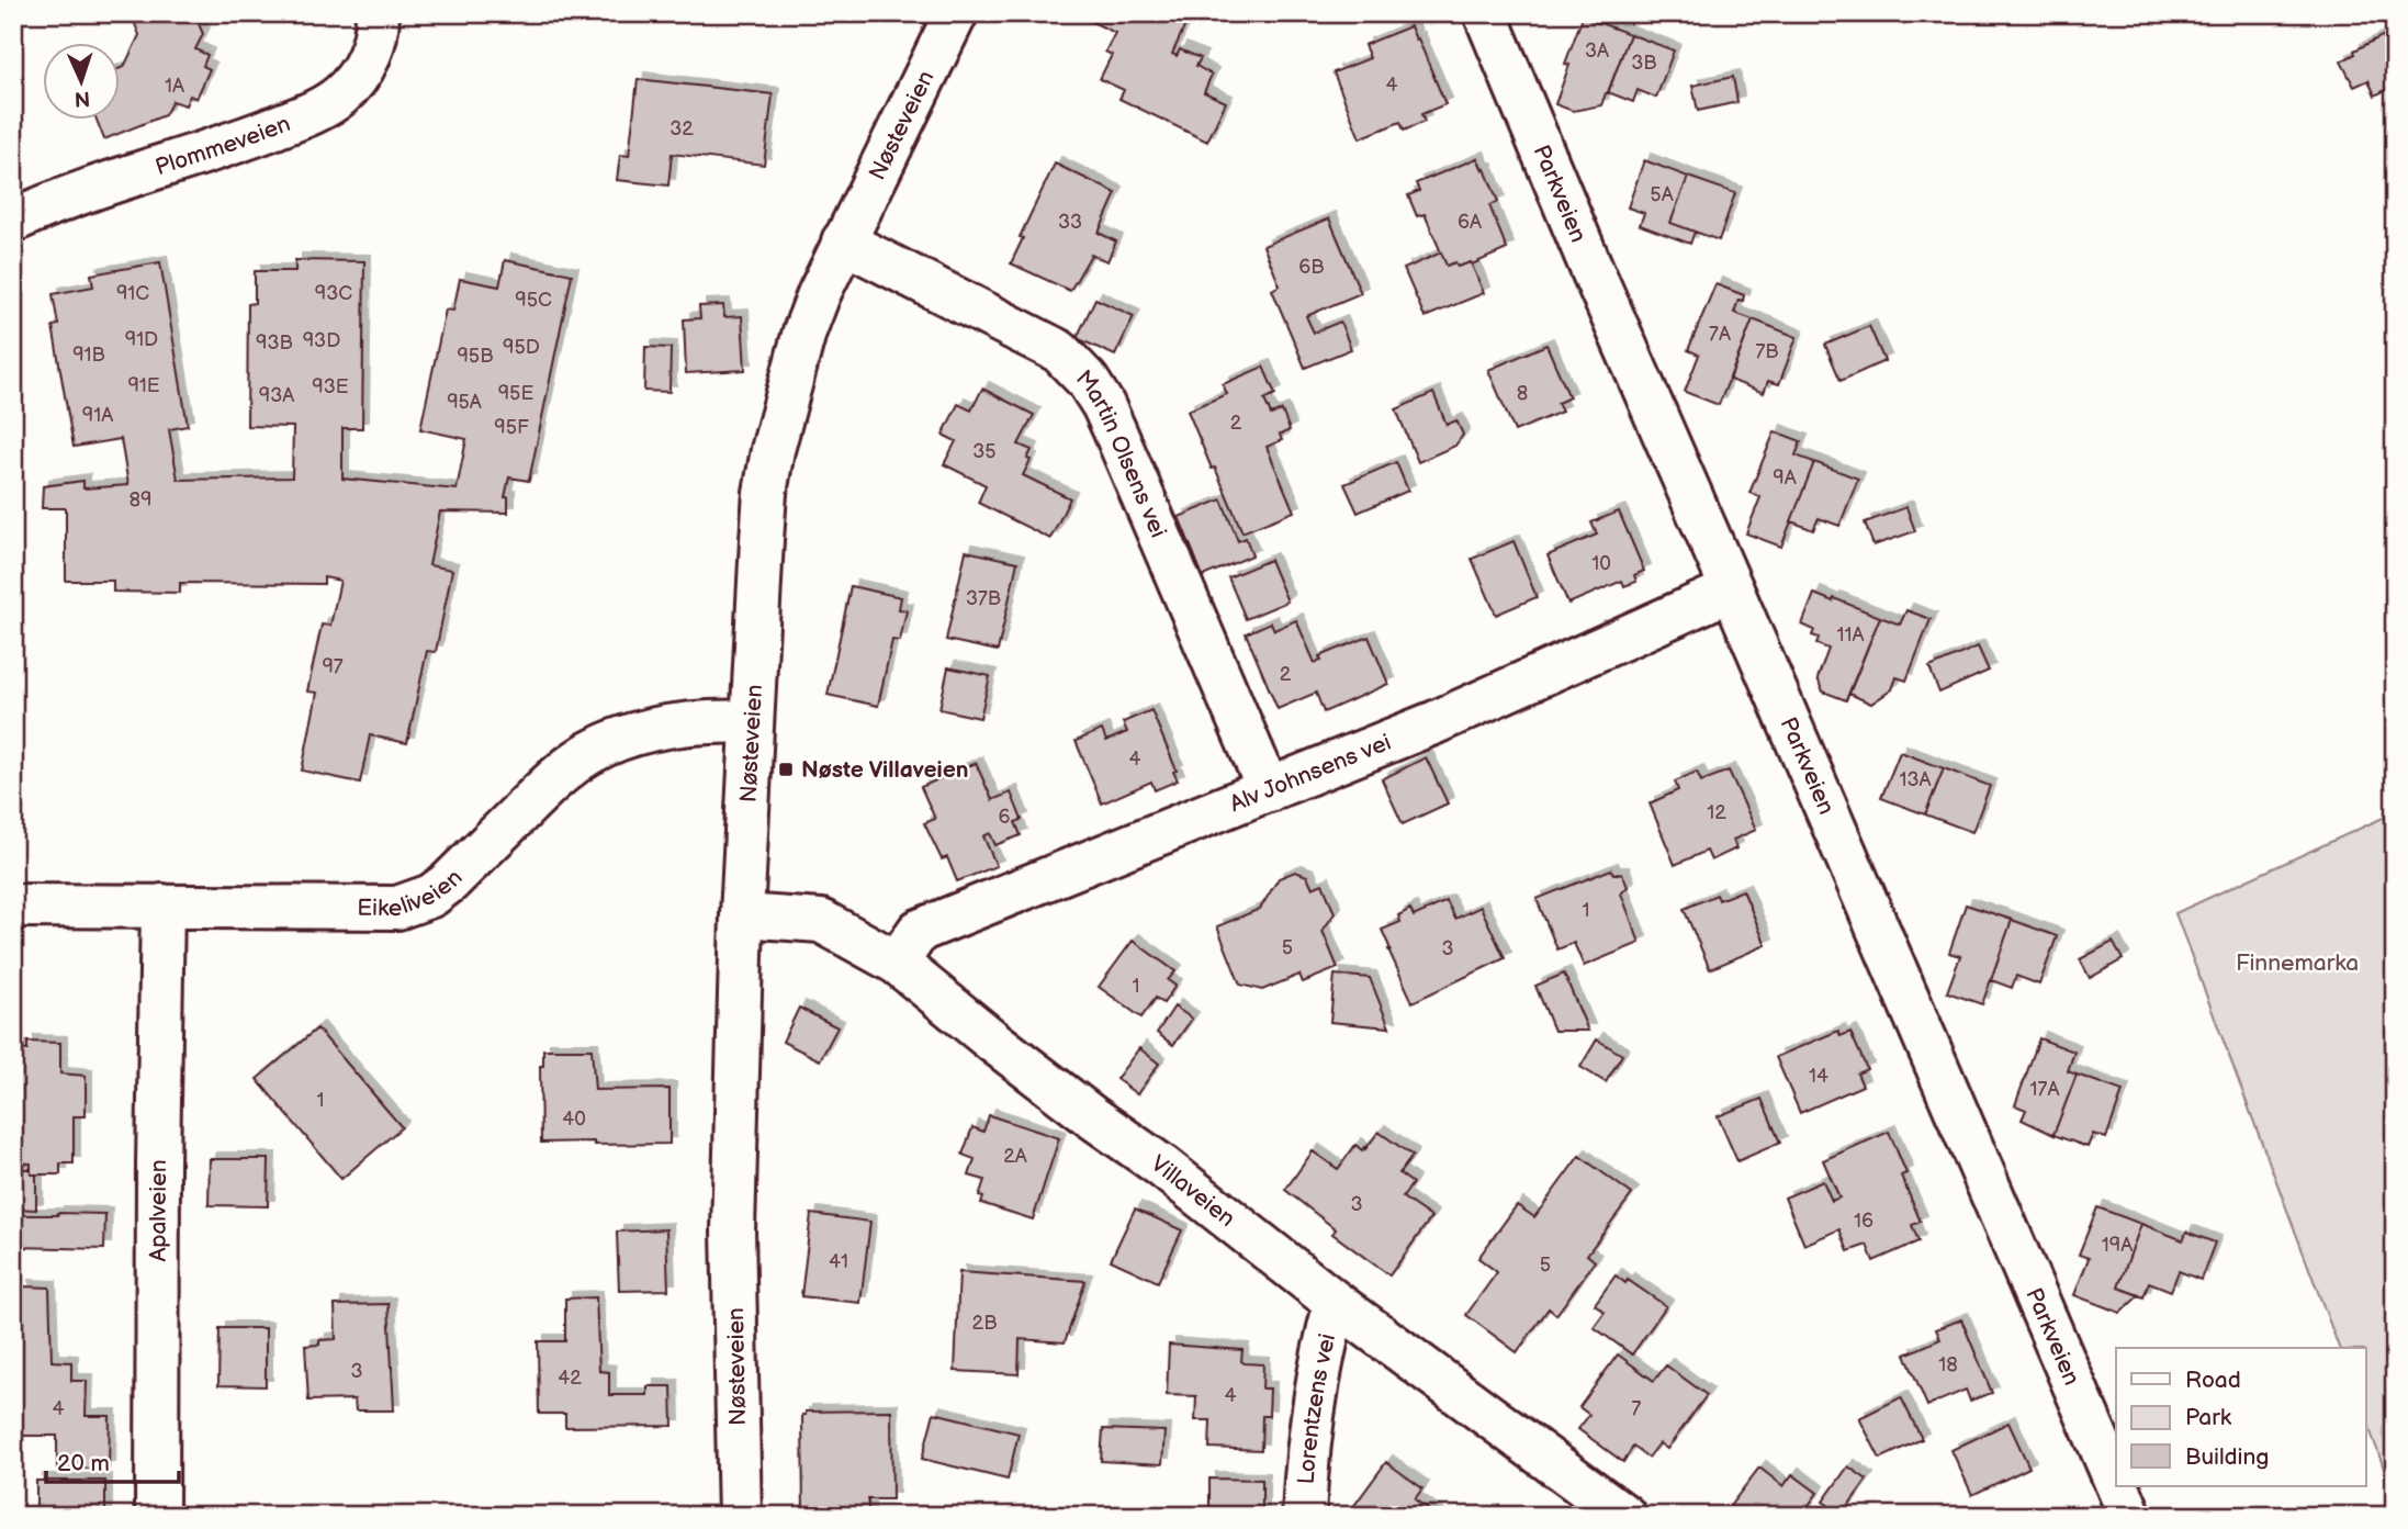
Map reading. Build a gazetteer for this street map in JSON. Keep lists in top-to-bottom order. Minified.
{"streets":{"street":["Nøsteveien","Plommeveien","Parkveien","Martin Olsens vei","Alv Johnsens vei","Eikeliveien","Villaveien","Apalveien","Lorentzens vei"]},"crossings":[["Nøsteveien","Martin Olsens vei"],["Nøsteveien","Eikeliveien"],["Nøsteveien","Villaveien"],["Parkveien","Alv Johnsens vei"],["Martin Olsens vei","Alv Johnsens vei"],["Alv Johnsens vei","Villaveien"],["Eikeliveien","Apalveien"],["Villaveien","Lorentzens vei"]],"parks":["Finnemarka"],"places":{"transit":["Nøste Villaveien"]},"house_numbers":["3A","3B","4","1A","32","5A","33","6A","6B","91C","93C","95C","7A","91D","93D","93B","95D","7B","91B","95B","91E","93E","95E","8","93A","95A","91A","2","95F","35","9A","89","10","37B","11A","97","2","4","13A","12","6","1","5","3","1","14","17A","1","40","2A","3","16","19A","41","5","2B","18","3","42","4","4","7"],"legend":["Road","Park","Building"],"scale_bar":"20 m","north":"bottom"}
